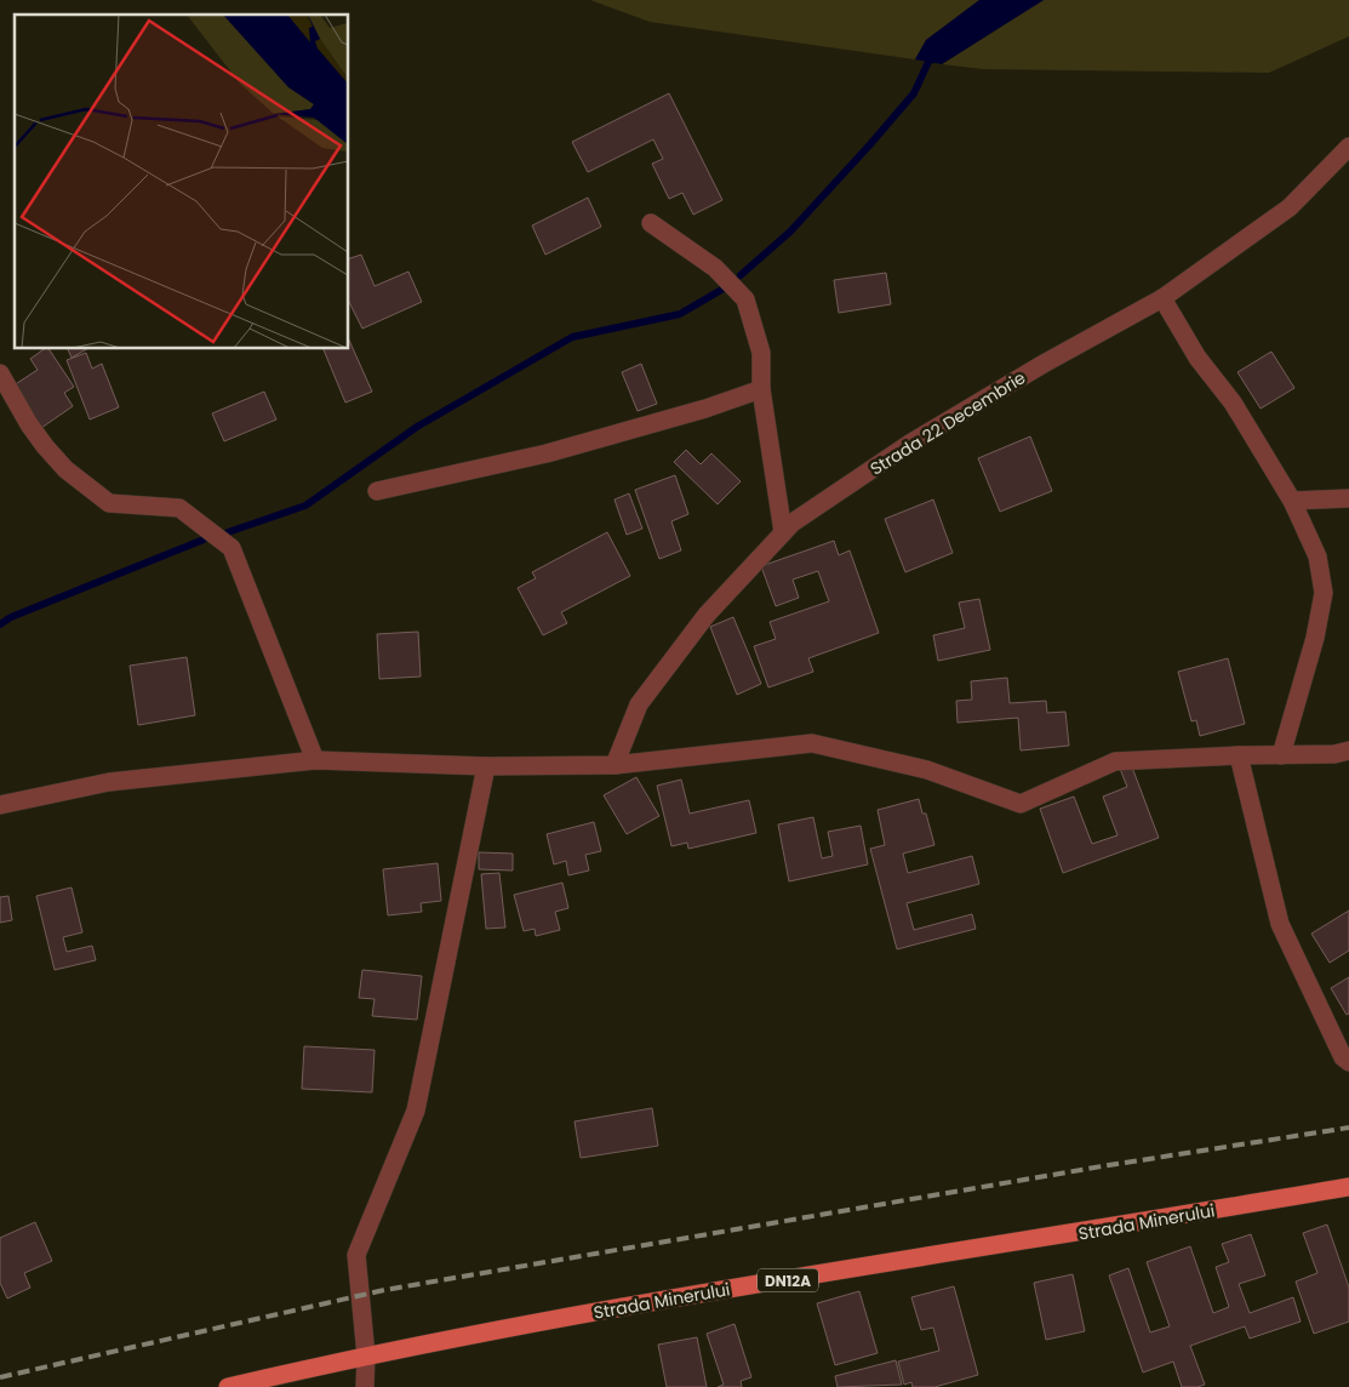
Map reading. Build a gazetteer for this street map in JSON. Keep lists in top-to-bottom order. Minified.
{"streets":{"main road":["Strada Minerului","DN12A"],"street":["Strada 22 Decembrie"]}}
